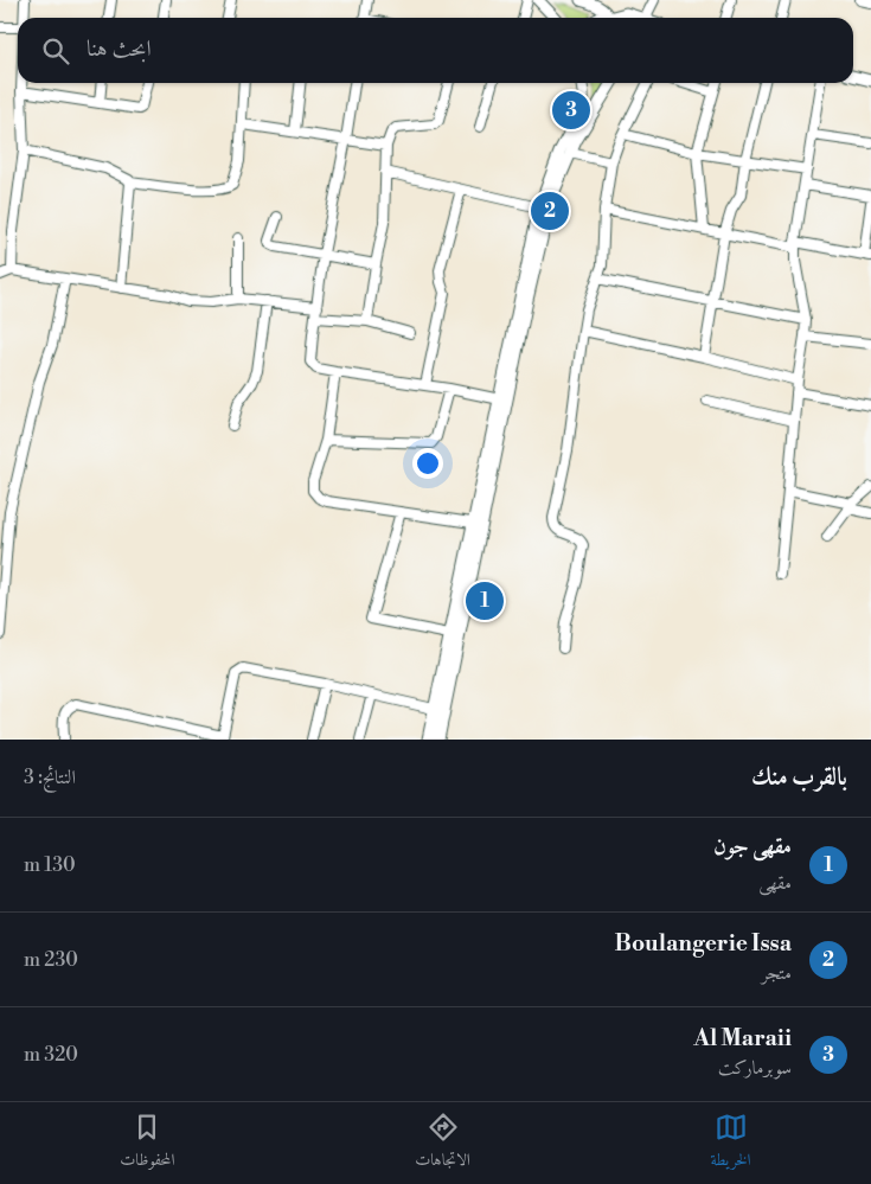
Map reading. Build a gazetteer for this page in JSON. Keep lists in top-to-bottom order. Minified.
{"page":{"search":"ابحث هنا","pins":["3","2","1"],"heading":["بالقرب منك","النتائج: 3"],"list":[{"mark":"1","name":"مقهى جون","note":"مقهى","value":"130 m"},{"mark":"2","name":"Boulangerie Issa","note":"متجر","value":"230 m"},{"mark":"3","name":"Al Maraii","note":"سوبرماركت","value":"320 m"}],"nav":["الخريطة","الاتجاهات","المحفوظات"]}}
